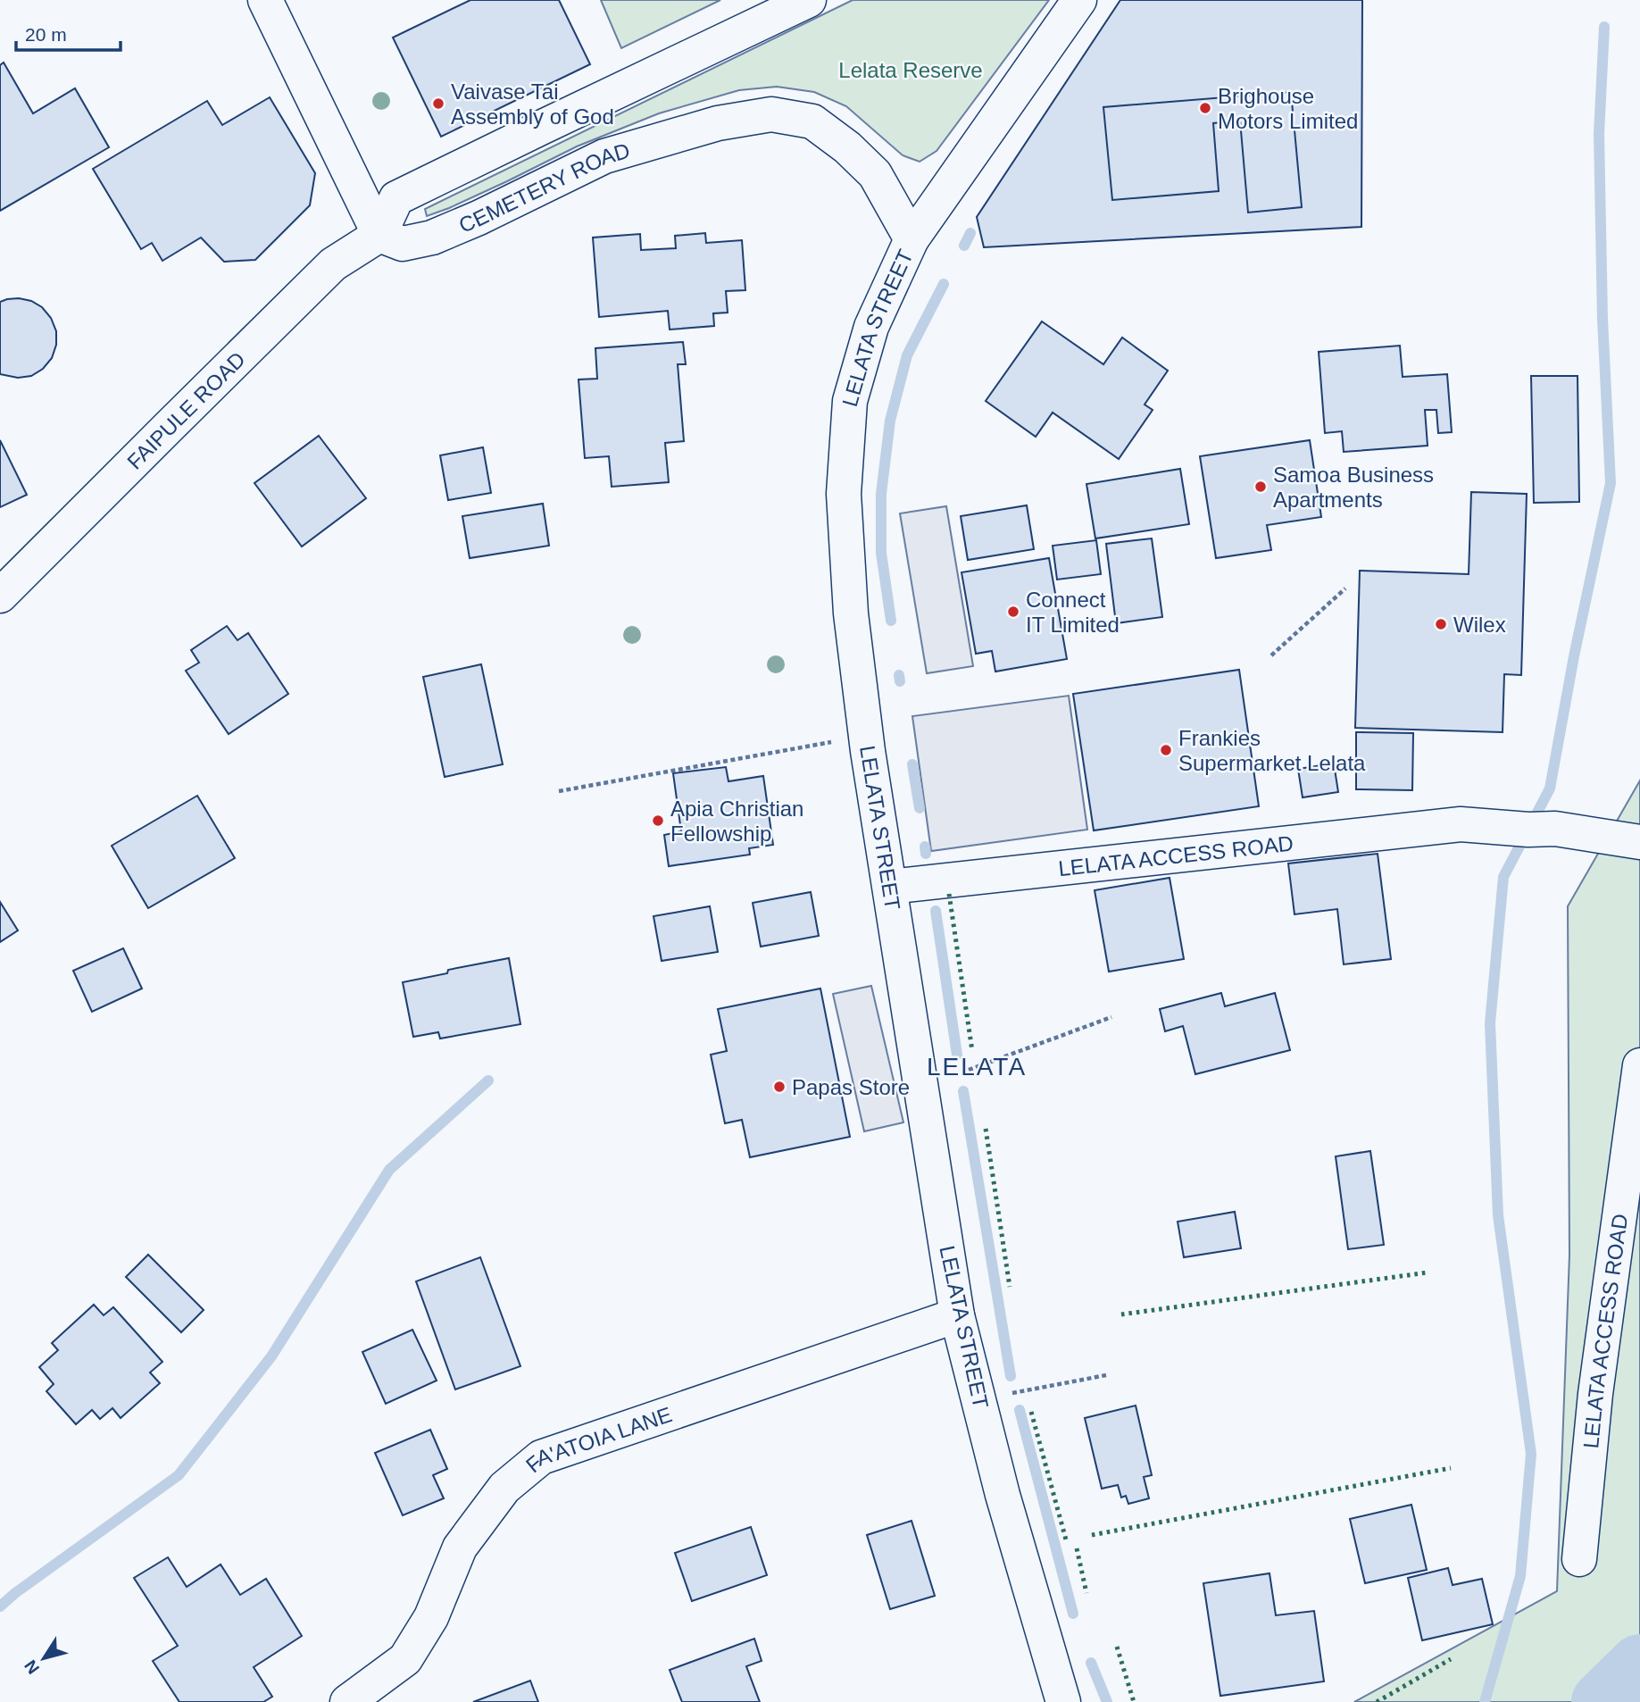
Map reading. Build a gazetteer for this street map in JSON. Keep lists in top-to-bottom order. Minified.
{"streets":{"street":["CEMETERY ROAD","LELATA STREET","FAIPULE ROAD","LELATA ACCESS ROAD","FA'ATOIA LANE"]},"crossings":[["CEMETERY ROAD","LELATA STREET"],["CEMETERY ROAD","FAIPULE ROAD"],["LELATA STREET","LELATA ACCESS ROAD"],["LELATA STREET","FA'ATOIA LANE"]],"districts":["LELATA"],"parks":["Lelata Reserve"],"places":["Vaivase Tai Assembly of God","Brighouse Motors Limited","Samoa Business Apartments","Connect IT Limited","Wilex","Frankies Supermarket Lelata","Apia Christian Fellowship","Papas Store"],"scale_bar":"20 m","north":"bottom left"}
